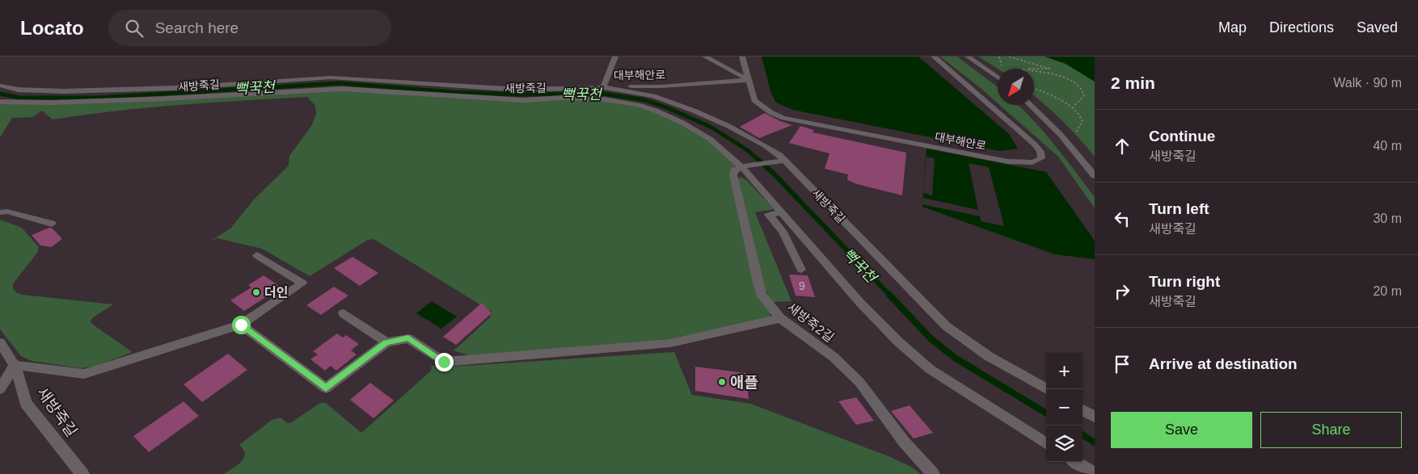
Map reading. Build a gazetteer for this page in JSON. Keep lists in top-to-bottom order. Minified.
{"streets":{"street":["대부해안로","새방죽길","새방죽2길"]},"crossings":[["대부해안로","새방죽길"],["새방죽길","새방죽2길"]],"water":["뻑꾹천"],"places":["더인","애플"],"house_numbers":["9"],"north":"bottom left","page":{"header":"Locato","search":"Search here","nav":["Map","Directions","Saved"],"heading":["2 min","Walk · 90 m"],"list":[["Continue","새방죽길","40 m"],["Turn left","새방죽길","30 m"],["Turn right","새방죽길","20 m"],"Arrive at destination"],"map_buttons":["+","−"],"buttons":["Save","Share"]}}
